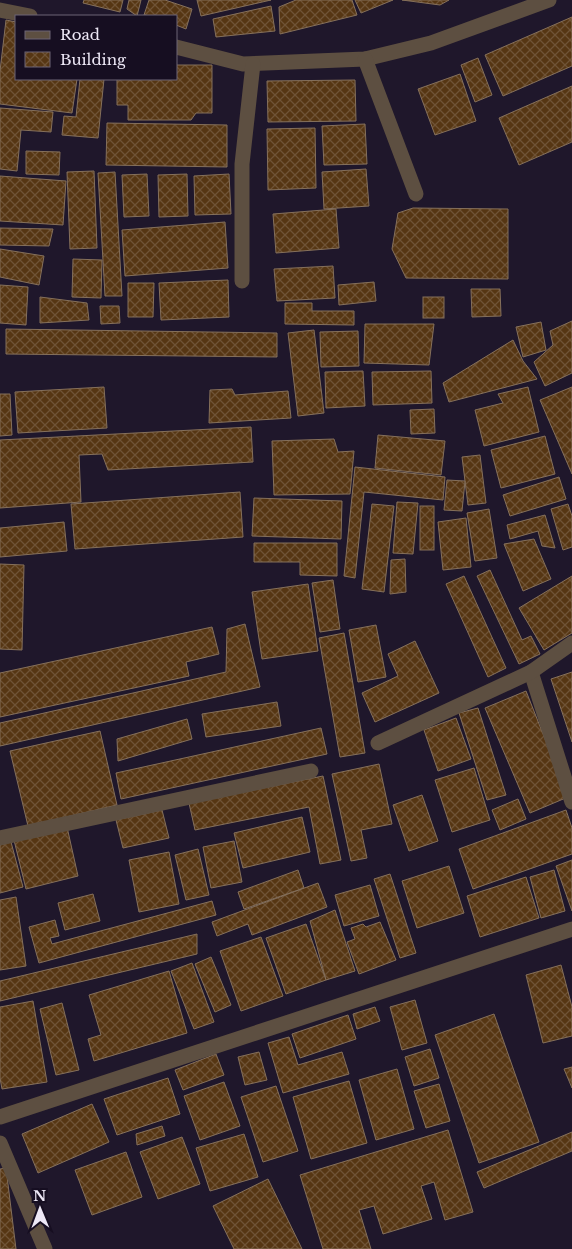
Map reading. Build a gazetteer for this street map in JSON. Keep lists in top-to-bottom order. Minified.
{"legend":["Road","Building"],"north":"top"}
